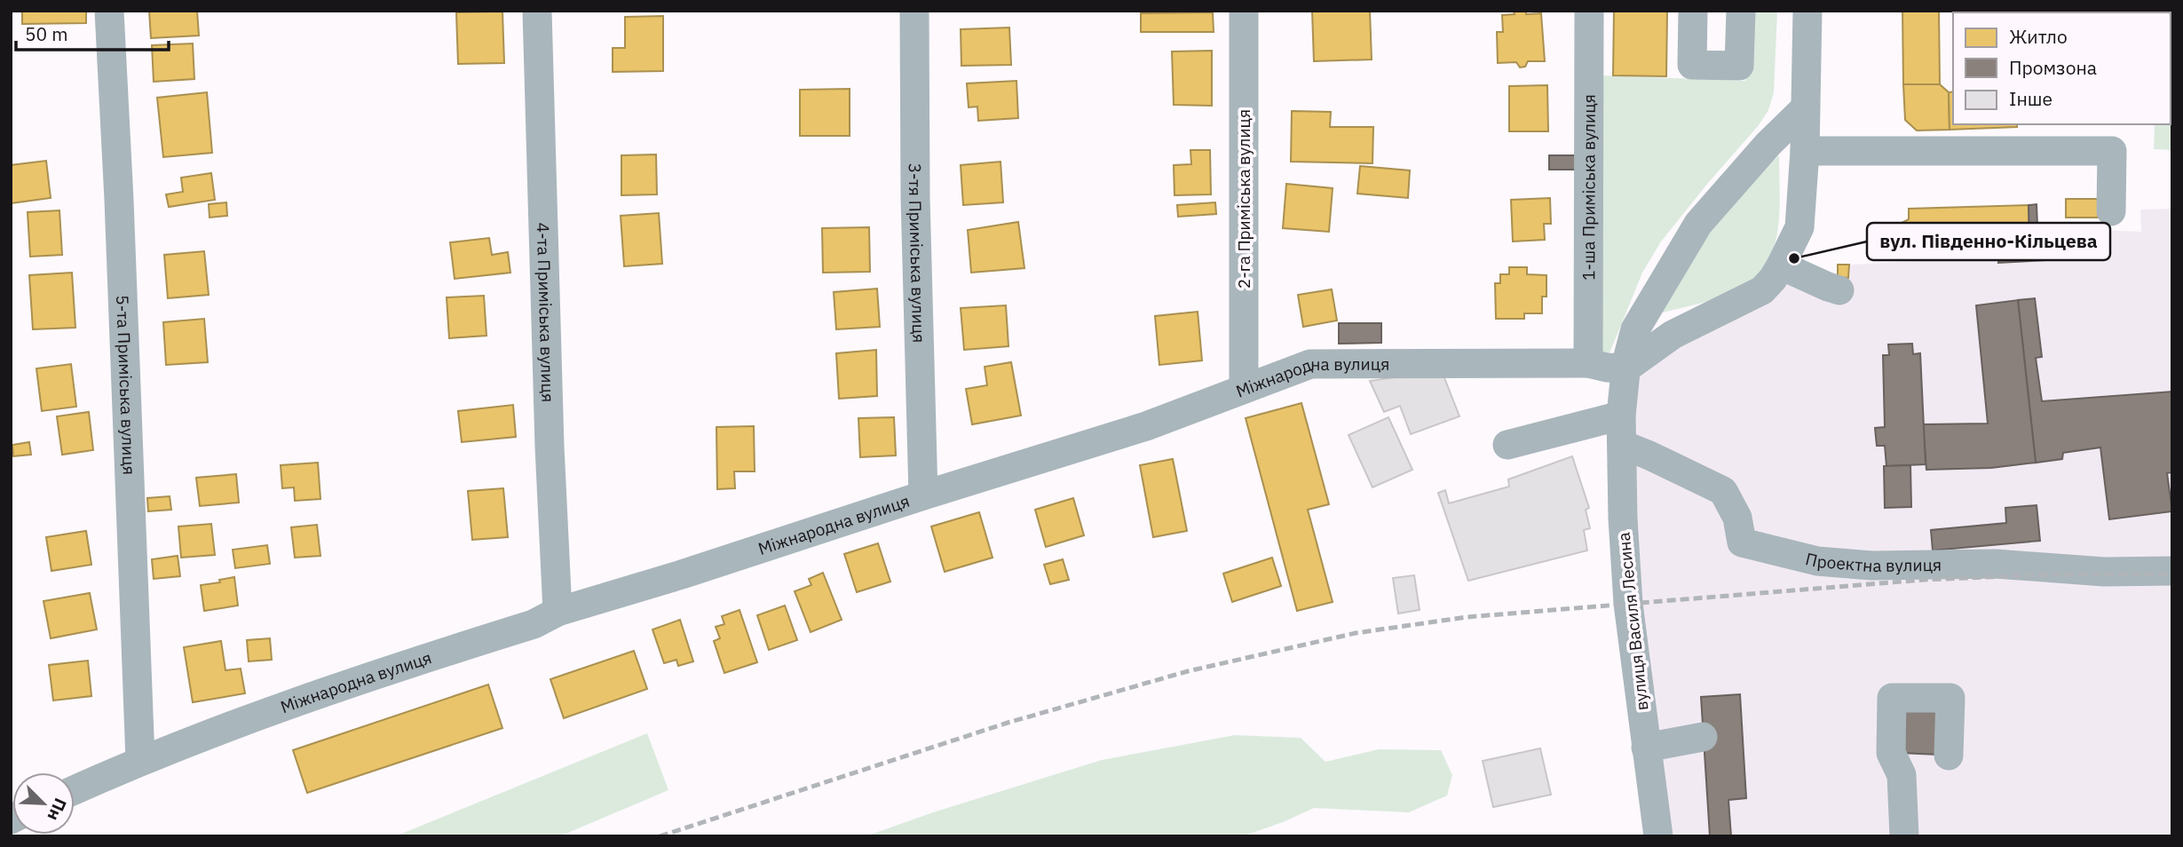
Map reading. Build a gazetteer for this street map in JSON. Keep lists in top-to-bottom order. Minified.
{"streets":{"street":["1-ша Приміська вулиця","2-га Приміська вулиця","3-тя Приміська вулиця","4-та Приміська вулиця","Міжнародна вулиця","5-та Приміська вулиця","Проектна вулиця","вулиця Василя Лесина"]},"crossings":[["1-ша Приміська вулиця","Міжнародна вулиця"],["2-га Приміська вулиця","Міжнародна вулиця"],["3-тя Приміська вулиця","Міжнародна вулиця"],["4-та Приміська вулиця","Міжнародна вулиця"],["Міжнародна вулиця","5-та Приміська вулиця"],["Міжнародна вулиця","вулиця Василя Лесина"],["Проектна вулиця","вулиця Василя Лесина"]],"places":["вул. Південно-Кільцева"],"legend":["Житло","Промзона","Інше"],"scale_bar":"50 m","north":"bottom right"}
